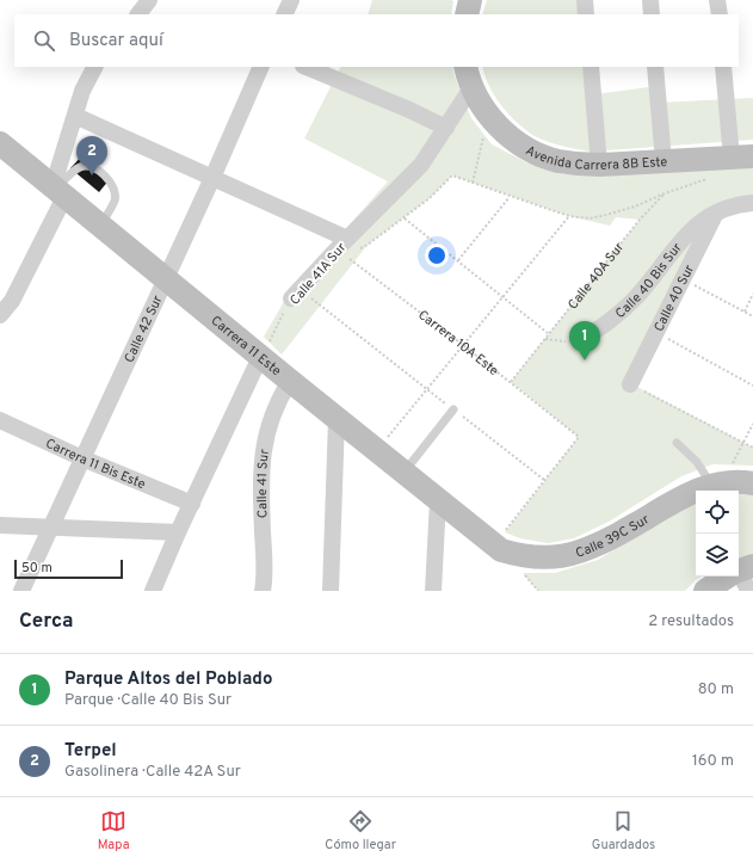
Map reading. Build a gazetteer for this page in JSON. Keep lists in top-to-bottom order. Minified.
{"streets":{"street":["Avenida Carrera 8B Este","Calle 41A Sur","Calle 40 Bis Sur","Calle 40 Sur","Calle 42 Sur","Carrera 11 Este","Carrera 11 Bis Este","Calle 41 Sur","Calle 39C Sur"],"path":["Calle 40A Sur","Carrera 10A Este"]},"crossings":[["Avenida Carrera 8B Este","Calle 41A Sur"],["Calle 41A Sur","Carrera 10A Este"],["Calle 41A Sur","Carrera 11 Este"],["Calle 40A Sur","Carrera 10A Este"],["Calle 40 Bis Sur","Calle 40 Sur"],["Calle 42 Sur","Carrera 11 Este"],["Calle 42 Sur","Carrera 11 Bis Este"],["Carrera 11 Este","Calle 41 Sur"],["Carrera 11 Este","Calle 39C Sur"]],"scale_bar":"50 m","page":{"search":"Buscar aquí","pins":["2","1"],"scale":"50 m","heading":["Cerca","2 resultados"],"list":[{"mark":"1","name":"Parque Altos del Poblado","note":"Parque · Calle 40 Bis Sur","value":"80 m"},{"mark":"2","name":"Terpel","note":"Gasolinera · Calle 42A Sur","value":"160 m"}],"nav":["Mapa","Cómo llegar","Guardados"]}}
